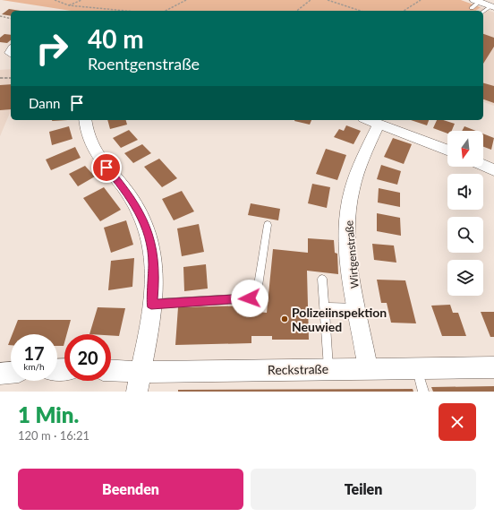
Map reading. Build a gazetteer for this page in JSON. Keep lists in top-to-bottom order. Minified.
{"streets":{"street":["Wirtgenstraße","Reckstraße"]},"crossings":[["Wirtgenstraße","Reckstraße"]],"places":["Polizeiinspektion Neuwied"],"north":"bottom","page":{"turn":["40 m","Roentgenstraße"],"then":"Dann","speed":"17 km/h","limit":"20","heading":["1 Min.","120 m · 16:21"],"buttons":["Beenden","Teilen"]}}
